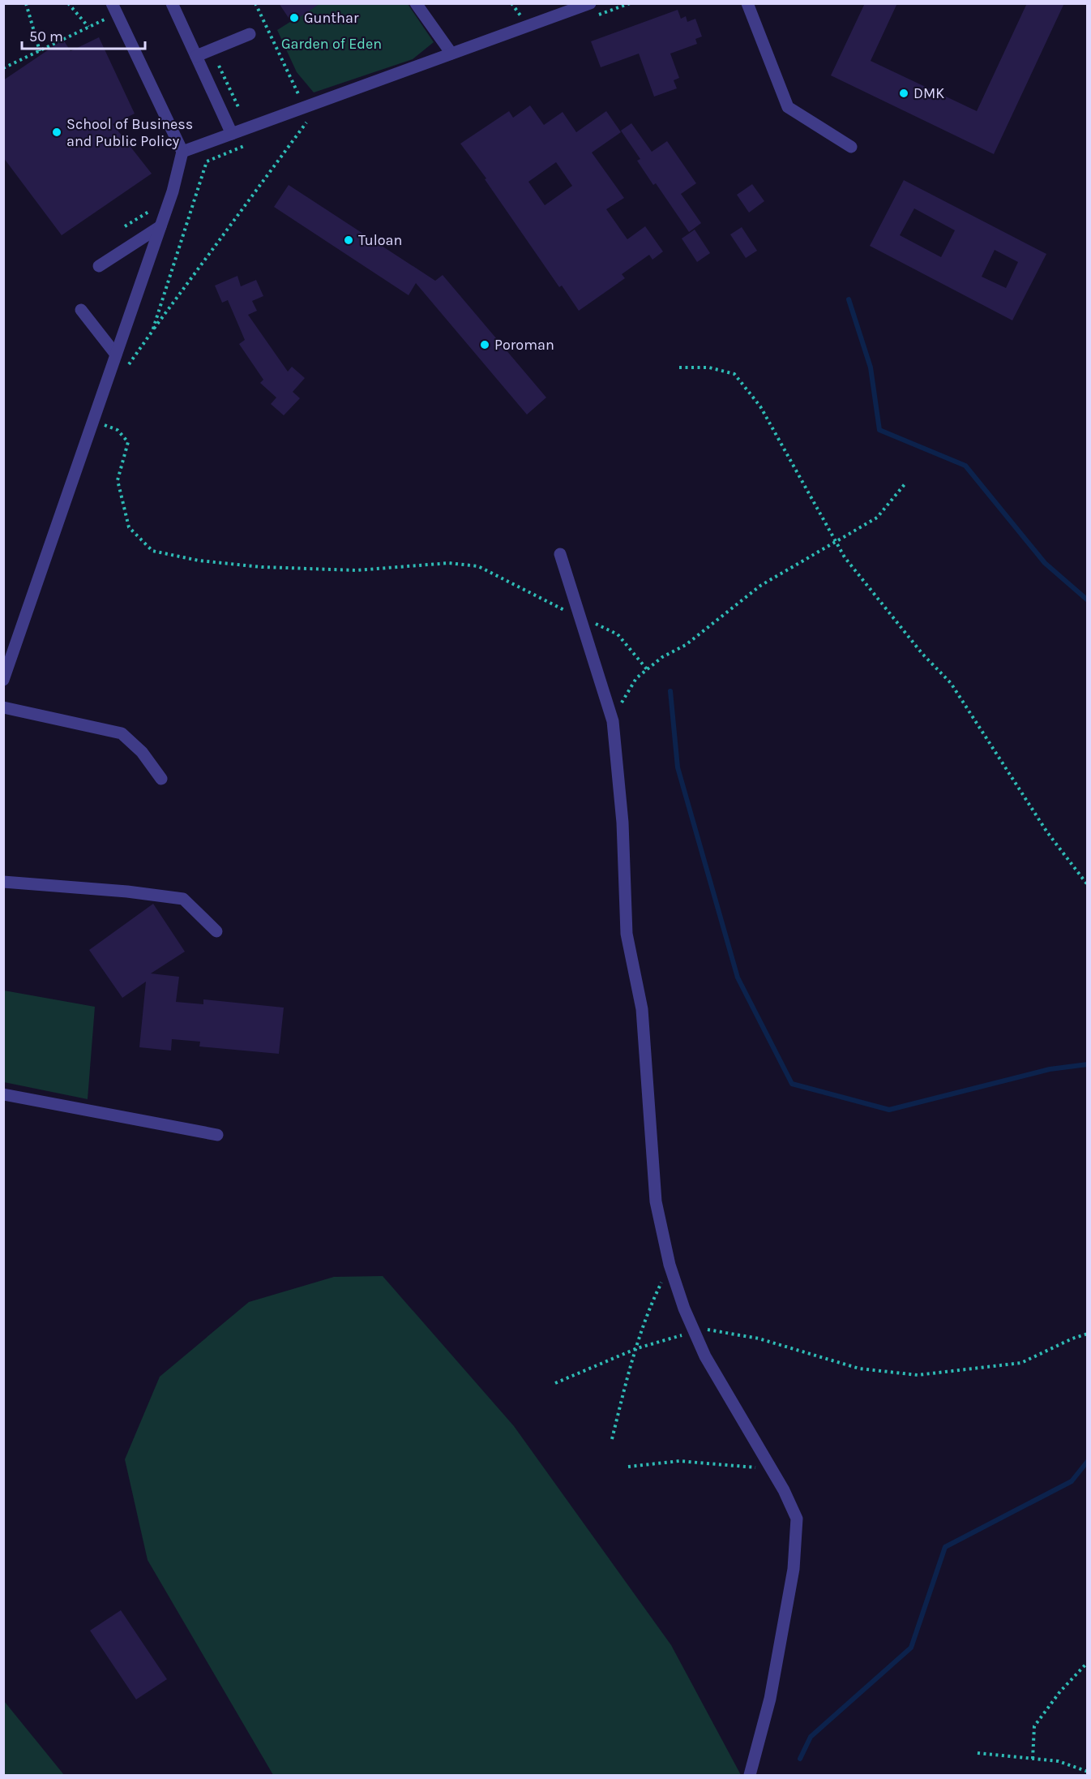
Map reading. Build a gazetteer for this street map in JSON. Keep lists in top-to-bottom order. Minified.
{"parks":["Garden of Eden"],"places":["Gunthar","DMK","School of Business and Public Policy","Tuloan","Poroman"],"scale_bar":"50 m"}
